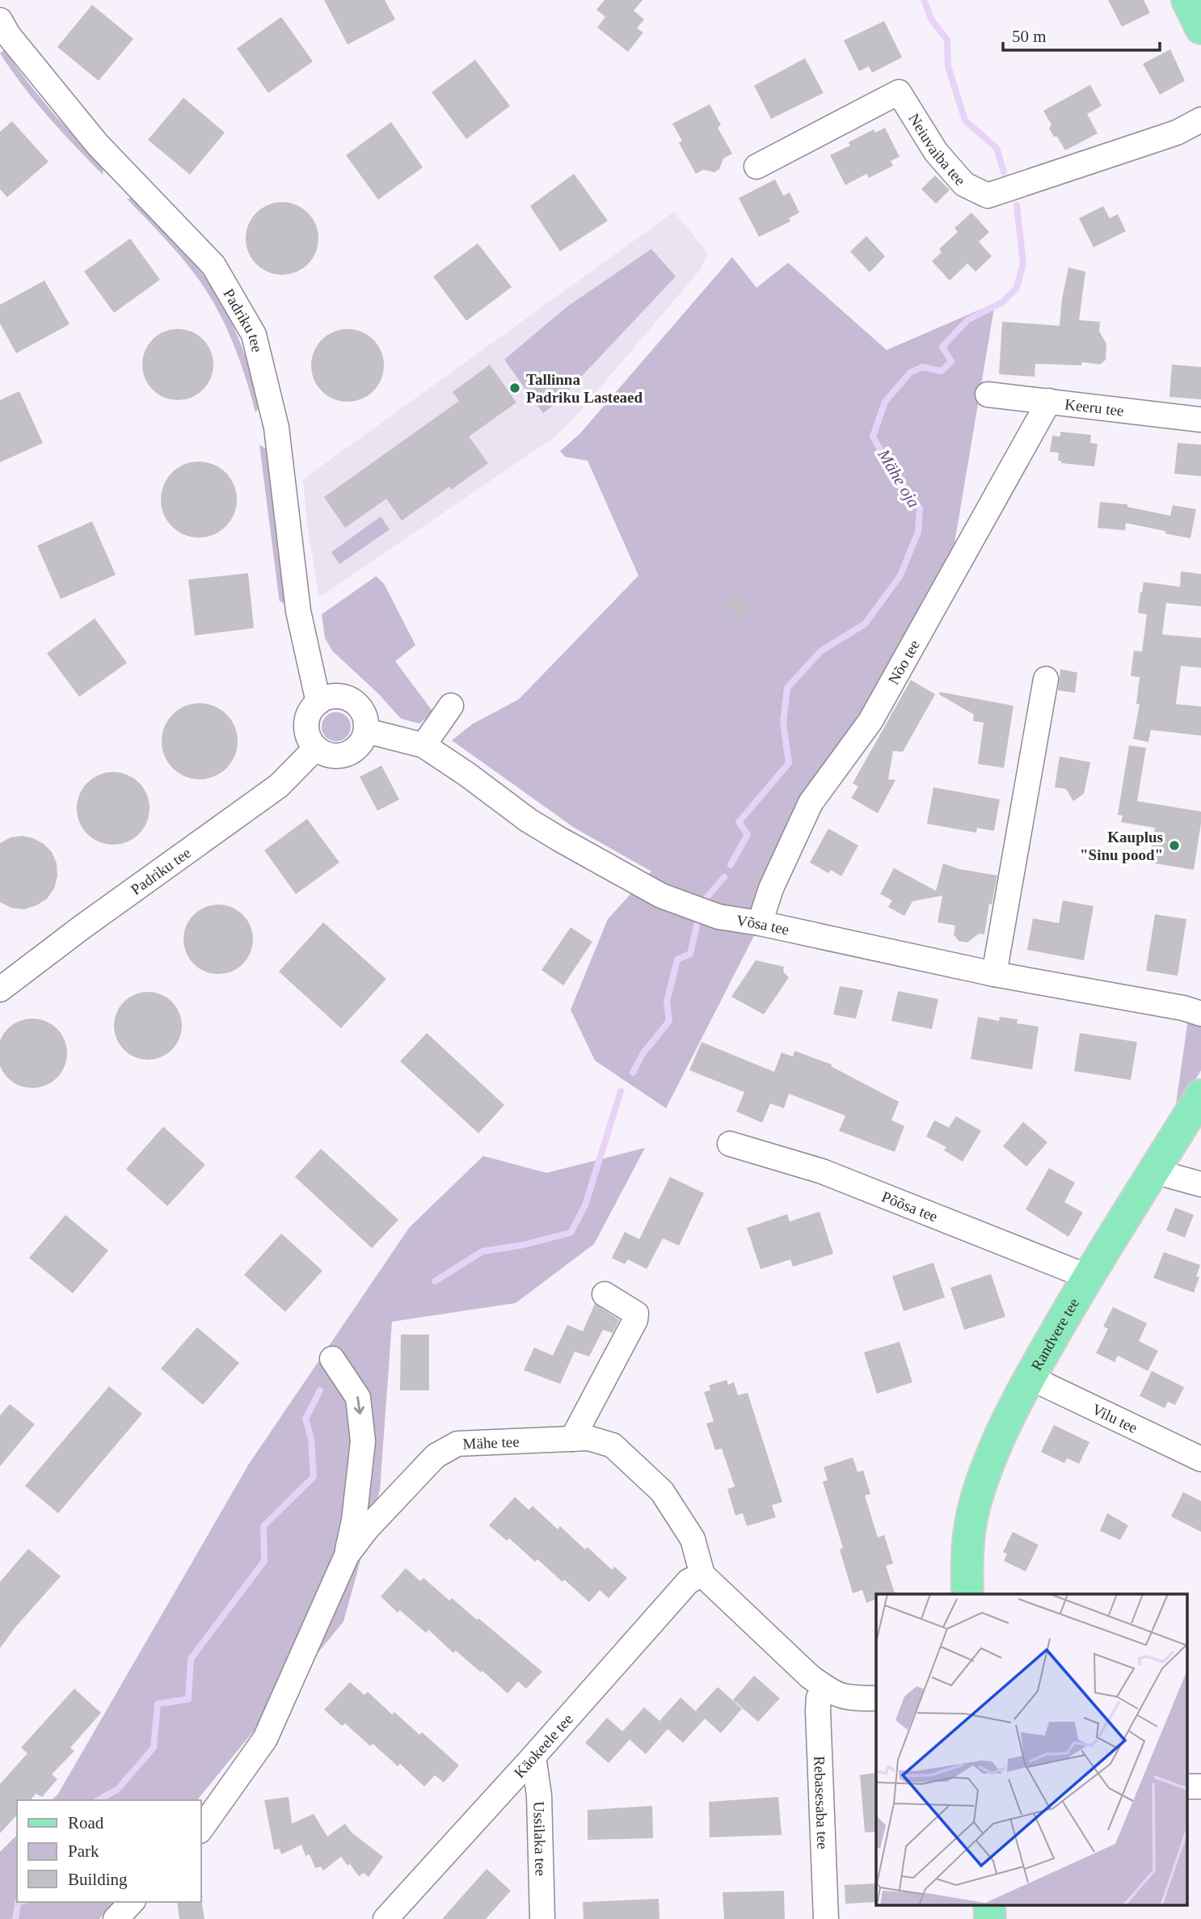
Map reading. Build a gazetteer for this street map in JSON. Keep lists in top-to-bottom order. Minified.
{"streets":{"main road":["Randvere tee"],"street":["Neiuvaiba tee","Padriku tee","Keeru tee","Nõo tee","Võsa tee","Põõsa tee","Vilu tee","Mähe tee","Käokeele tee","Rebasesaba tee","Ussilaka tee"]},"crossings":[["Padriku tee","Võsa tee"],["Keeru tee","Nõo tee"],["Nõo tee","Võsa tee"],["Põõsa tee","Randvere tee"],["Randvere tee","Vilu tee"],["Mähe tee","Käokeele tee"],["Käokeele tee","Ussilaka tee"]],"water":["Mähe oja"],"places":["Tallinna Padriku Lasteaed","Kauplus \"Sinu pood\""],"legend":["Road","Park","Building"],"scale_bar":"50 m"}
